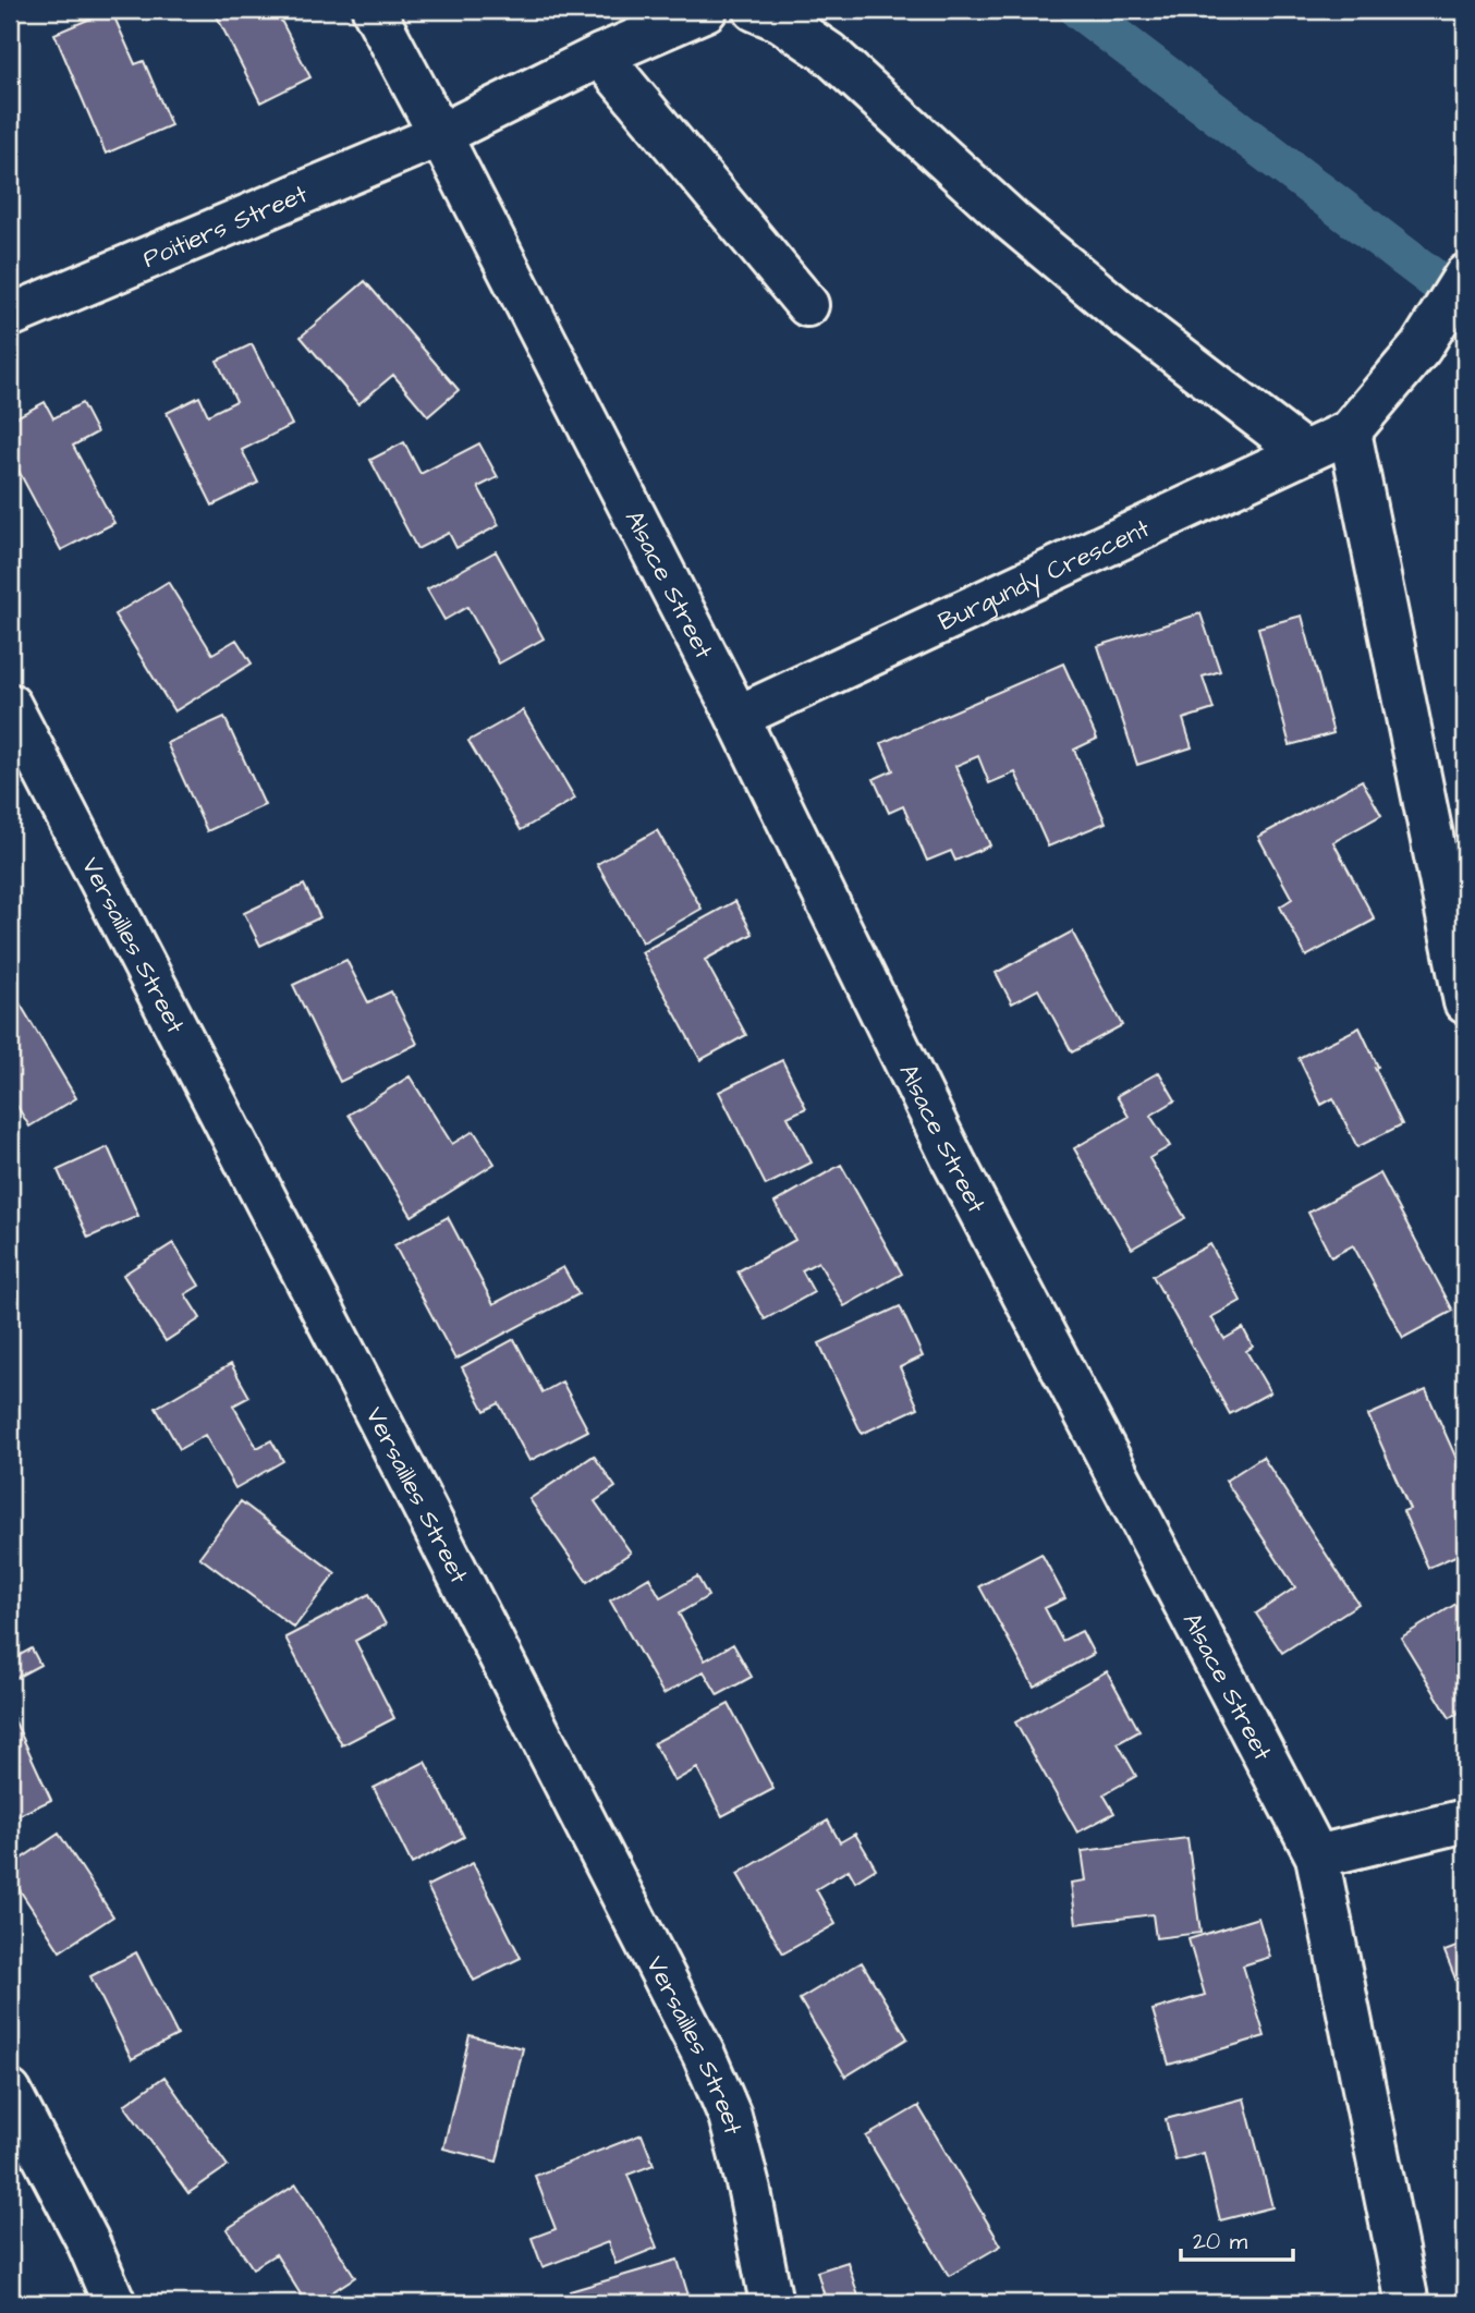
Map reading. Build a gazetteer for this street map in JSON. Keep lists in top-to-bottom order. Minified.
{"streets":{"street":["Poitiers Street","Burgundy Crescent","Alsace Street","Versailles Street"]},"crossings":[["Poitiers Street","Alsace Street"],["Burgundy Crescent","Alsace Street"]],"scale_bar":"20 m"}
